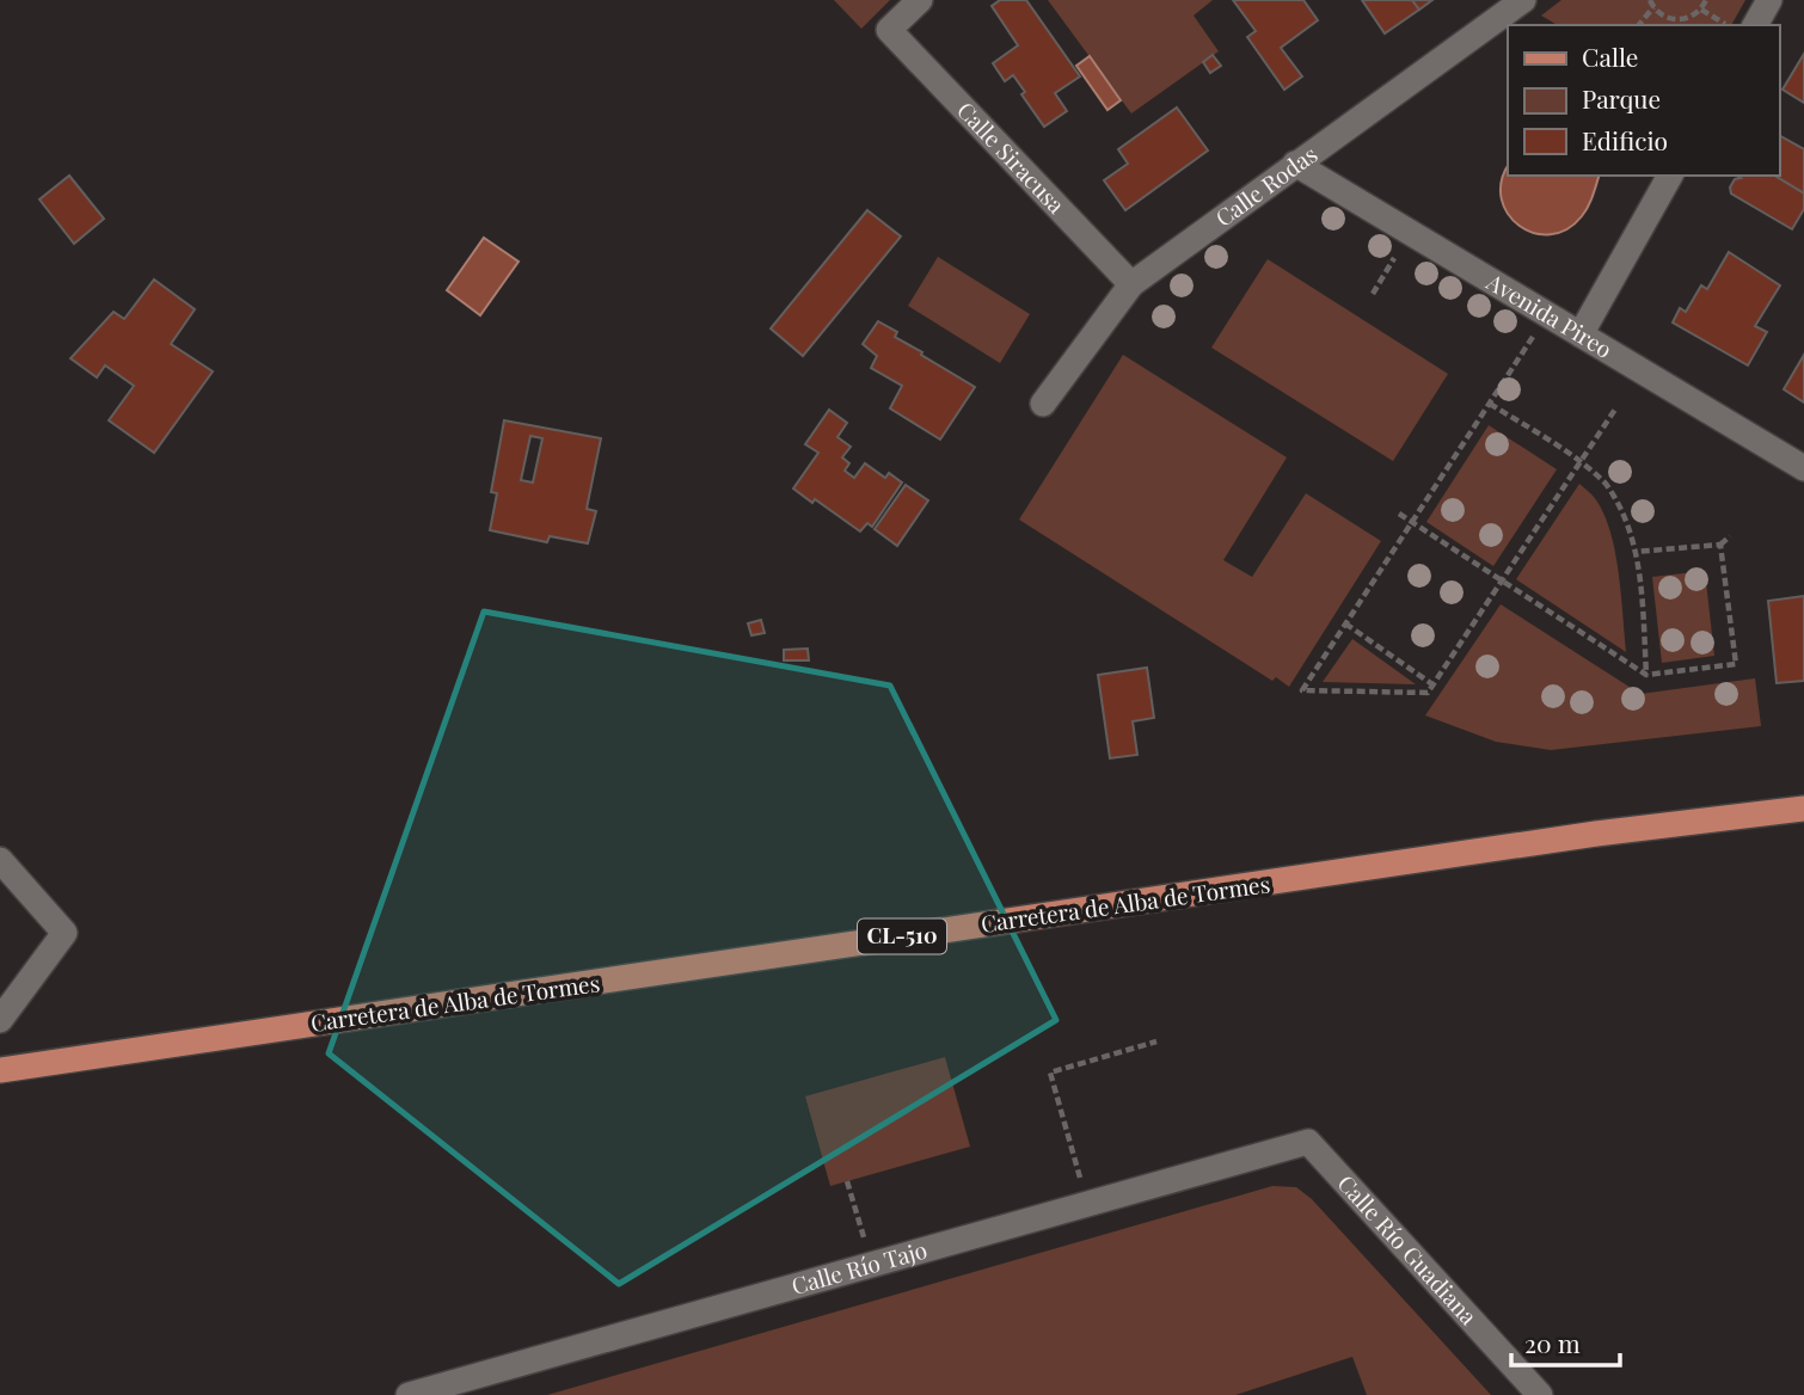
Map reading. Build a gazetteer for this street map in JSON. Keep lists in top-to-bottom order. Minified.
{"streets":{"main road":["Carretera de Alba de Tormes","CL-510"],"street":["Calle Siracusa","Calle Rodas","Avenida Pireo","Calle Río Guadiana","Calle Río Tajo"]},"crossings":[["Calle Siracusa","Calle Rodas"],["Calle Rodas","Avenida Pireo"],["Calle Río Guadiana","Calle Río Tajo"]],"legend":["Calle","Parque","Edificio"],"scale_bar":"20 m"}
